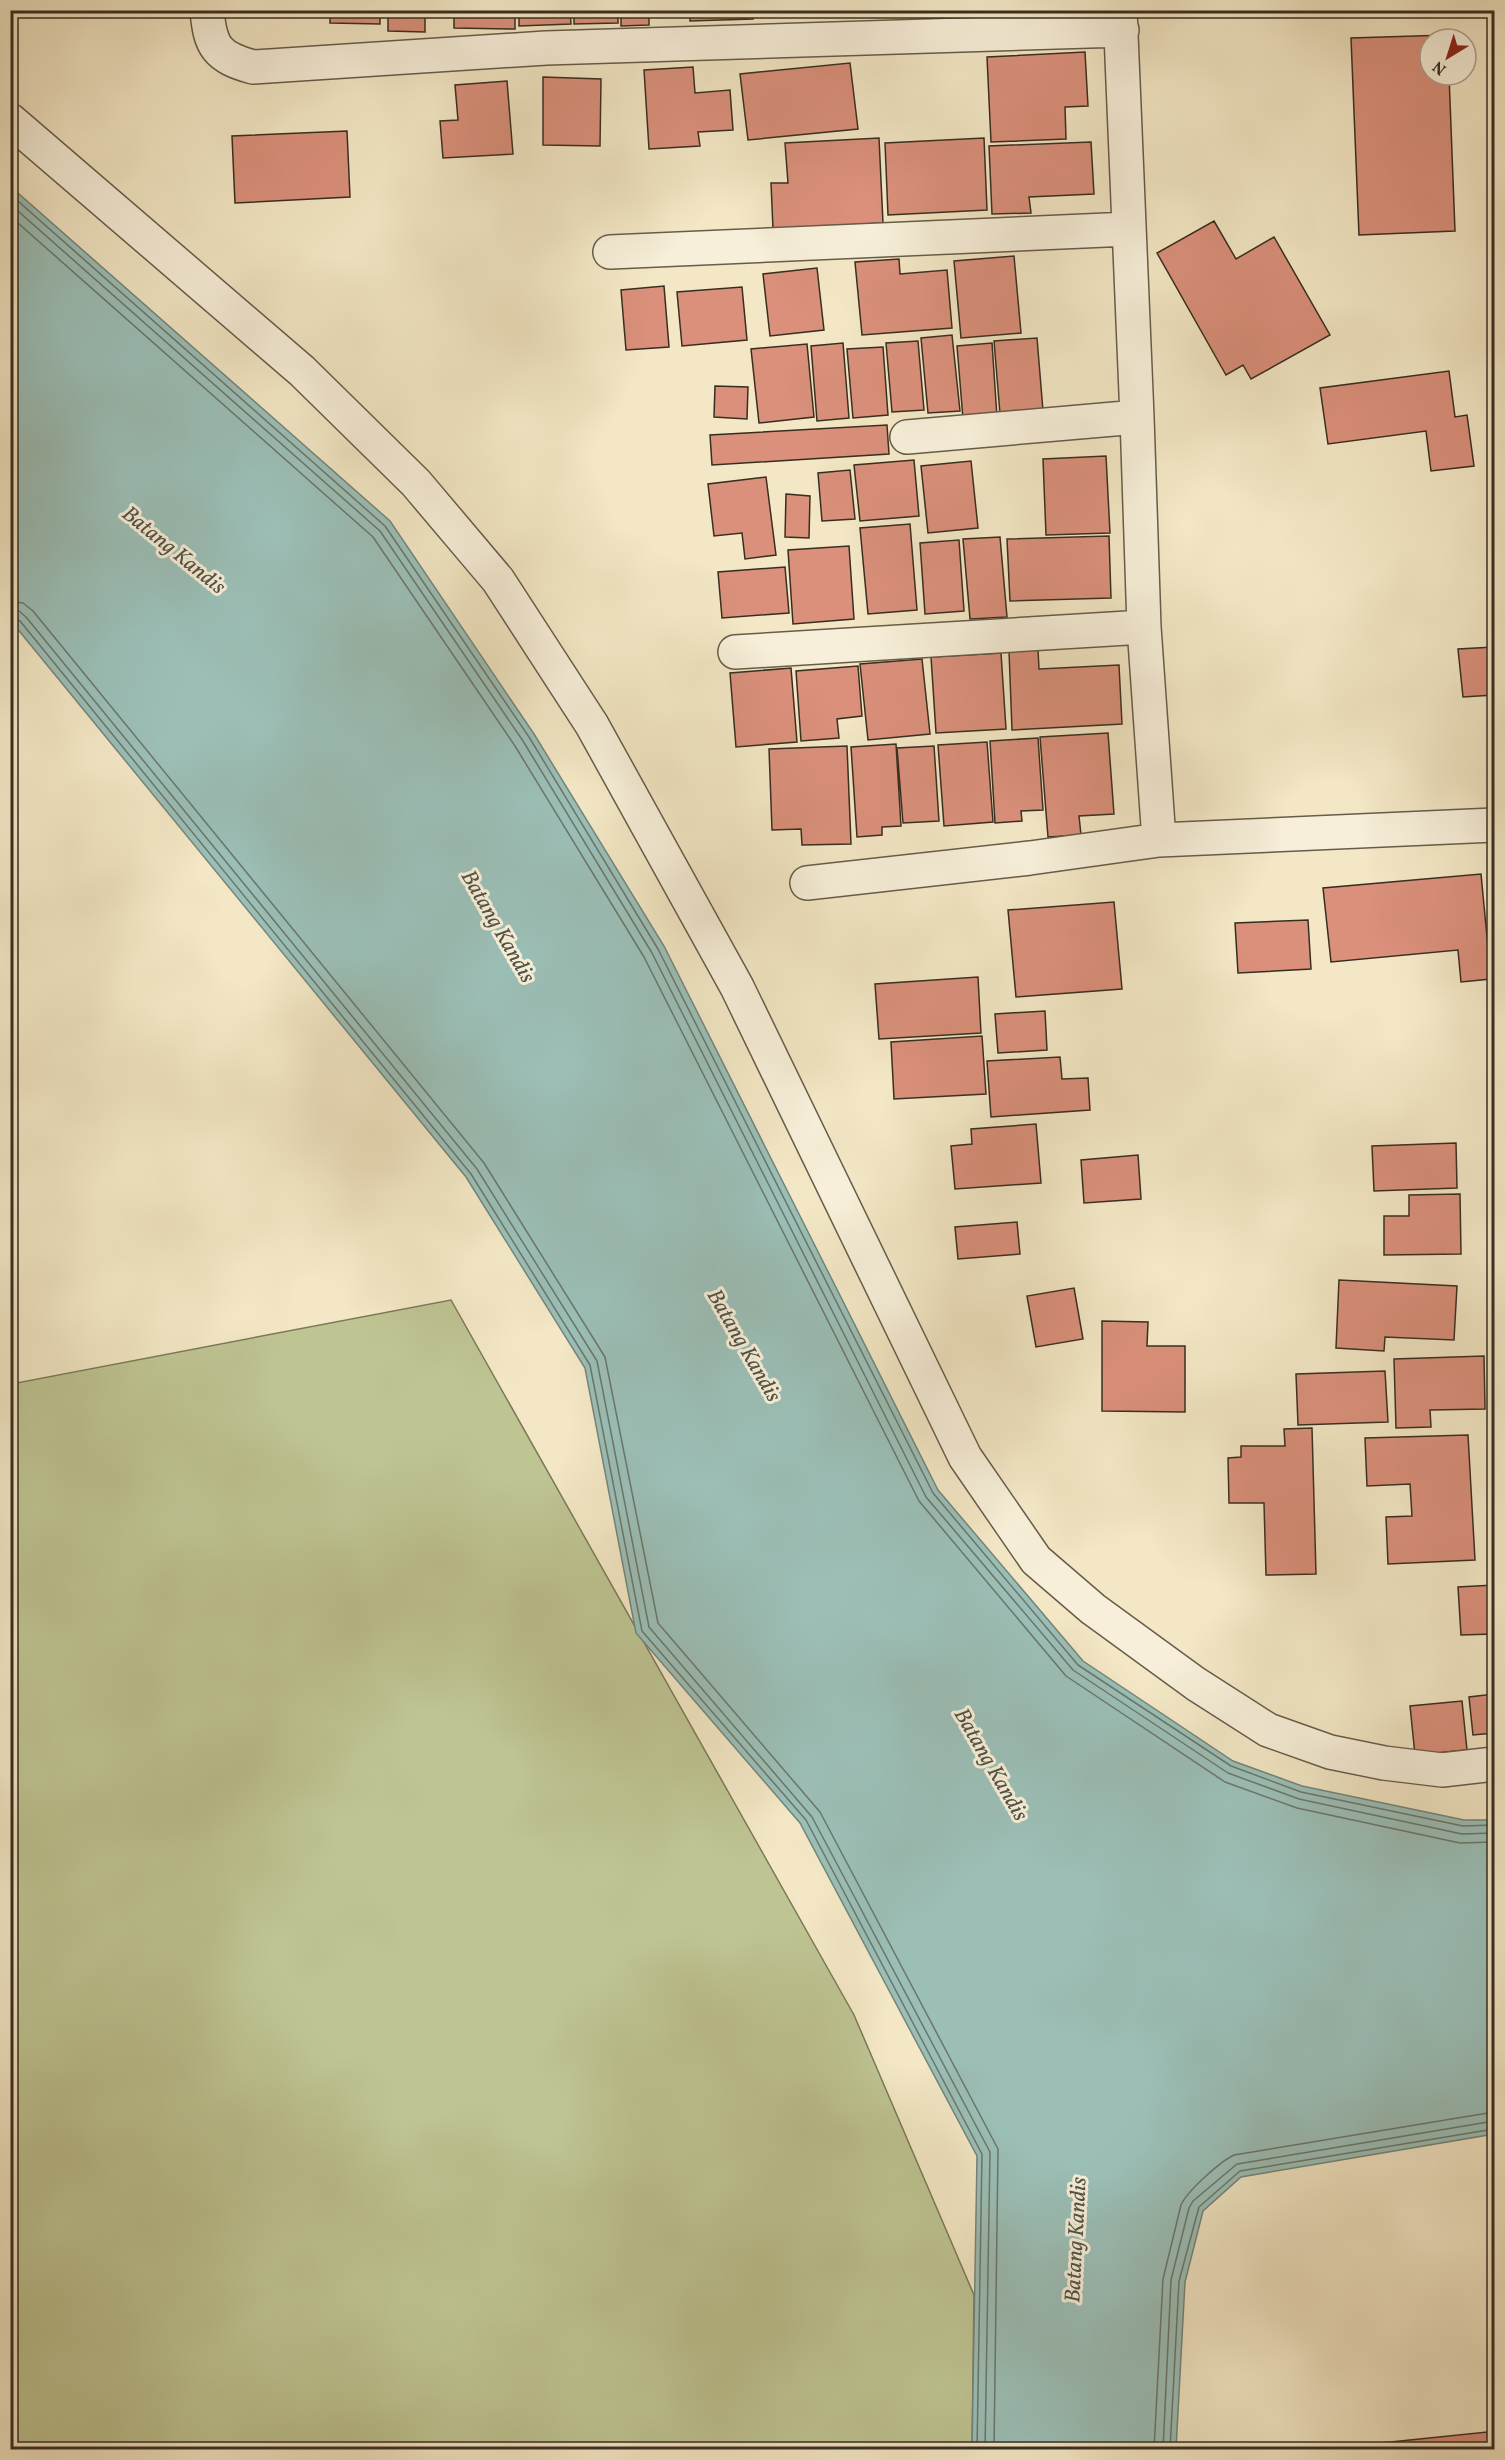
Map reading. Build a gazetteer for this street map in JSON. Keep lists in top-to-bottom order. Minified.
{"water":["Batang Kandis"],"north":"bottom left"}
